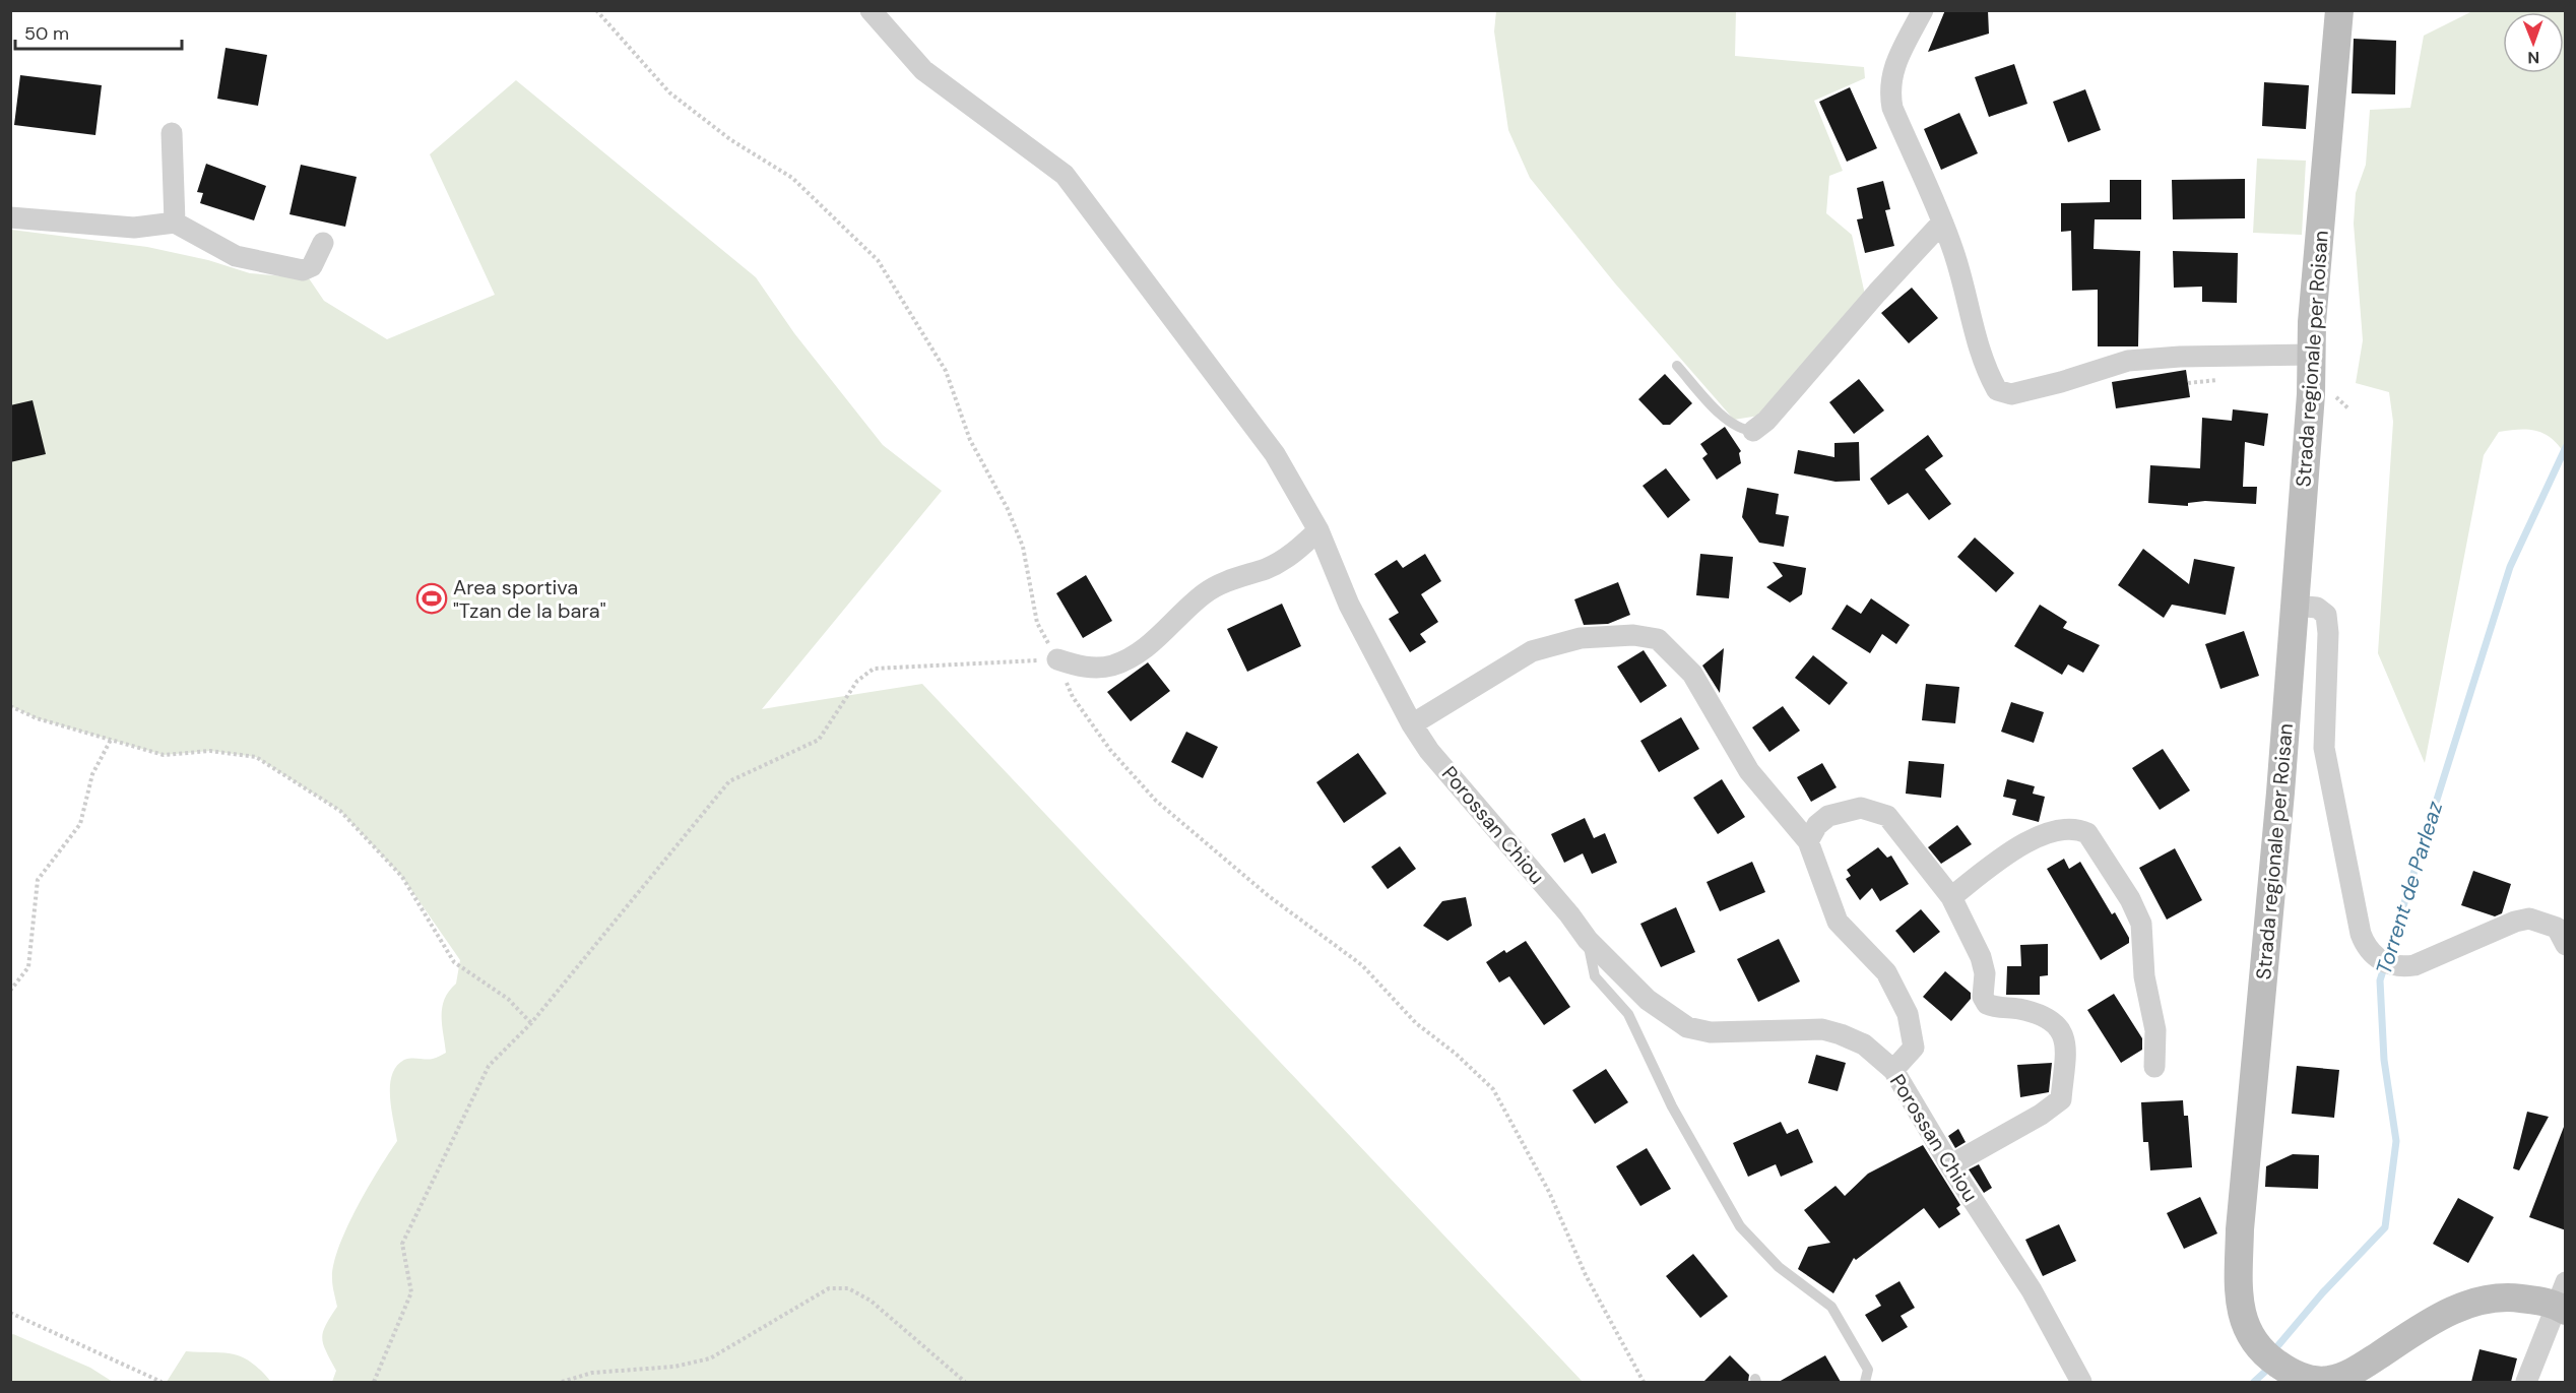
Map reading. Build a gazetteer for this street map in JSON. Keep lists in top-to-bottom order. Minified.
{"streets":{"main road":["Strada regionale per Roisan"],"street":["Porossan Chiou"]},"water":["Torrent de Parleaz"],"places":{"sports":["Area sportiva \"Tzan de la bara\""]},"scale_bar":"50 m","north":"bottom"}
